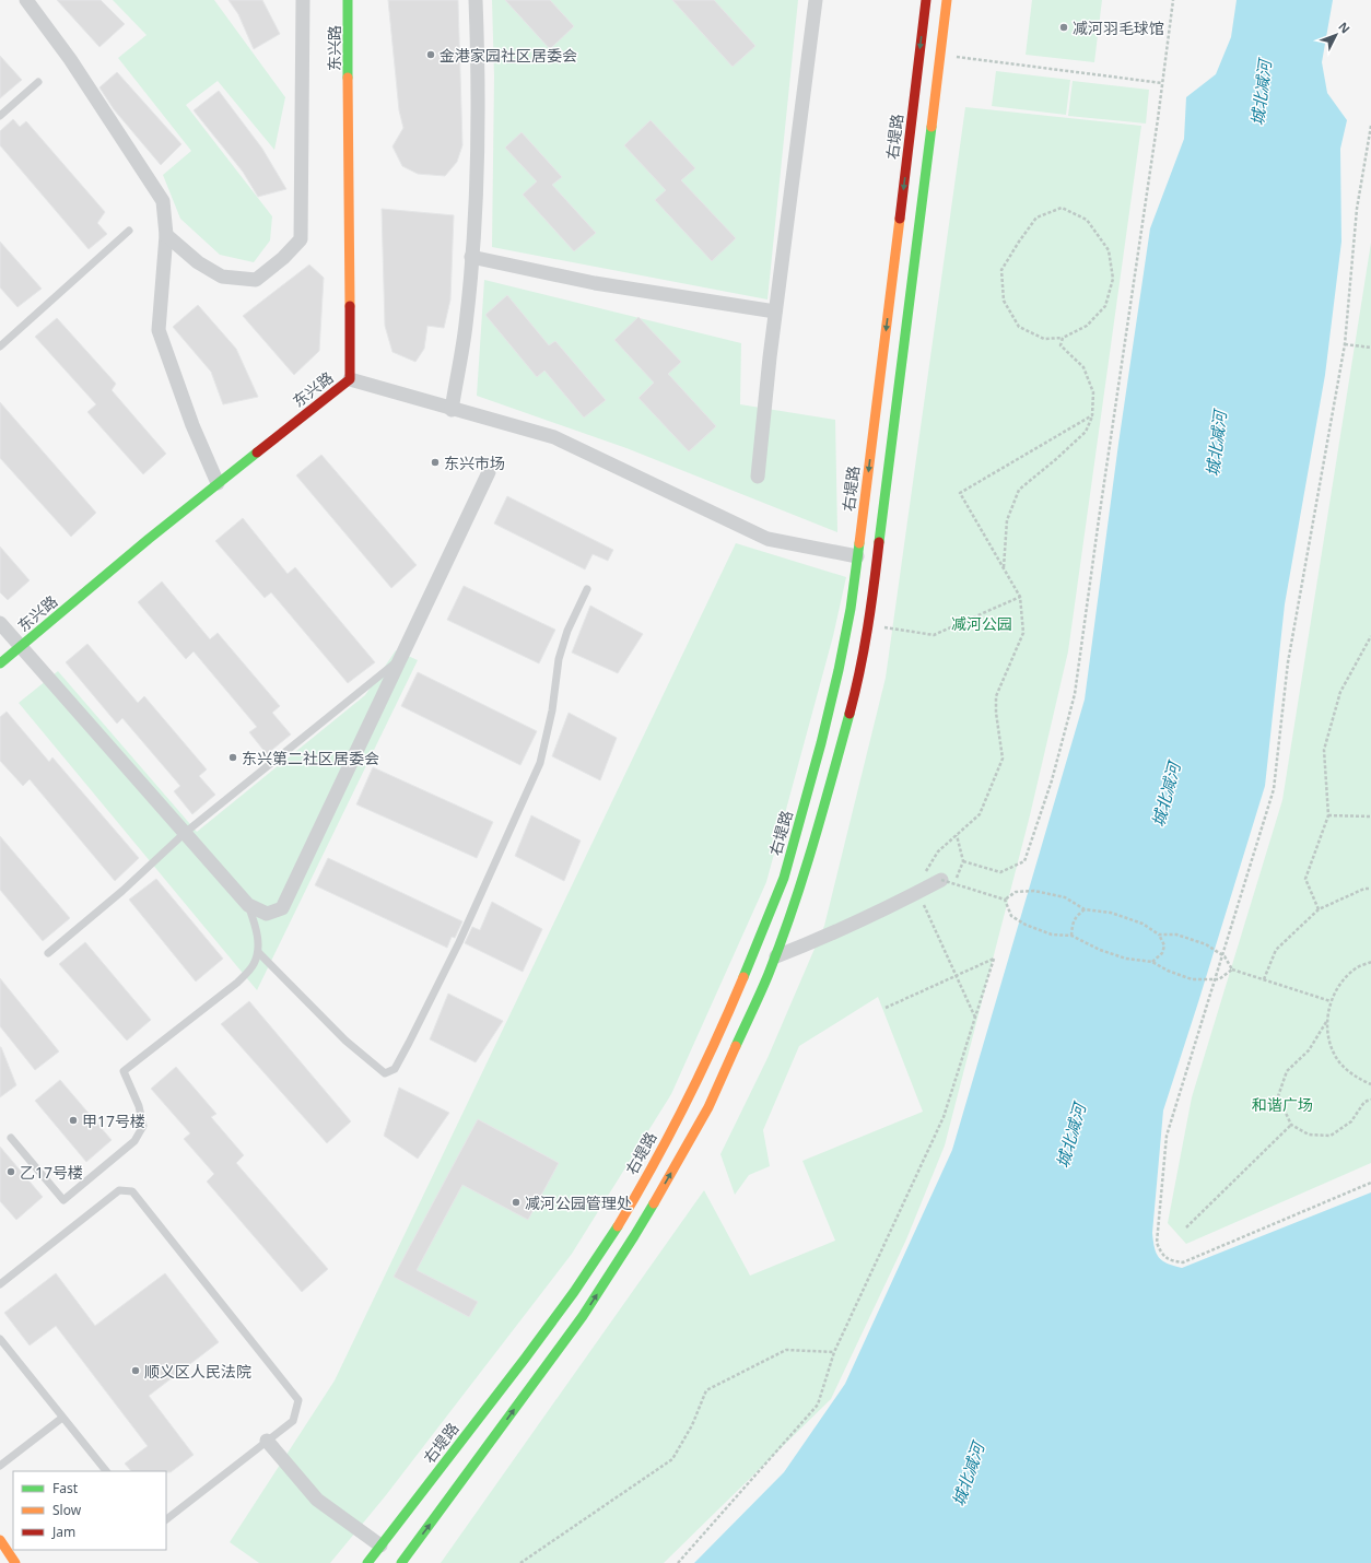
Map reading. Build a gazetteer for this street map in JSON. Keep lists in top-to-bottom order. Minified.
{"streets":{"main road":["东兴路","右堤路"]},"water":["城北减河"],"parks":["减河公园","和谐广场"],"places":["减河羽毛球馆","金港家园社区居委会","东兴市场","东兴第二社区居委会","甲17号楼","乙17号楼","减河公园管理处","顺义区人民法院"],"legend":["Fast","Slow","Jam"],"north":"top right"}
